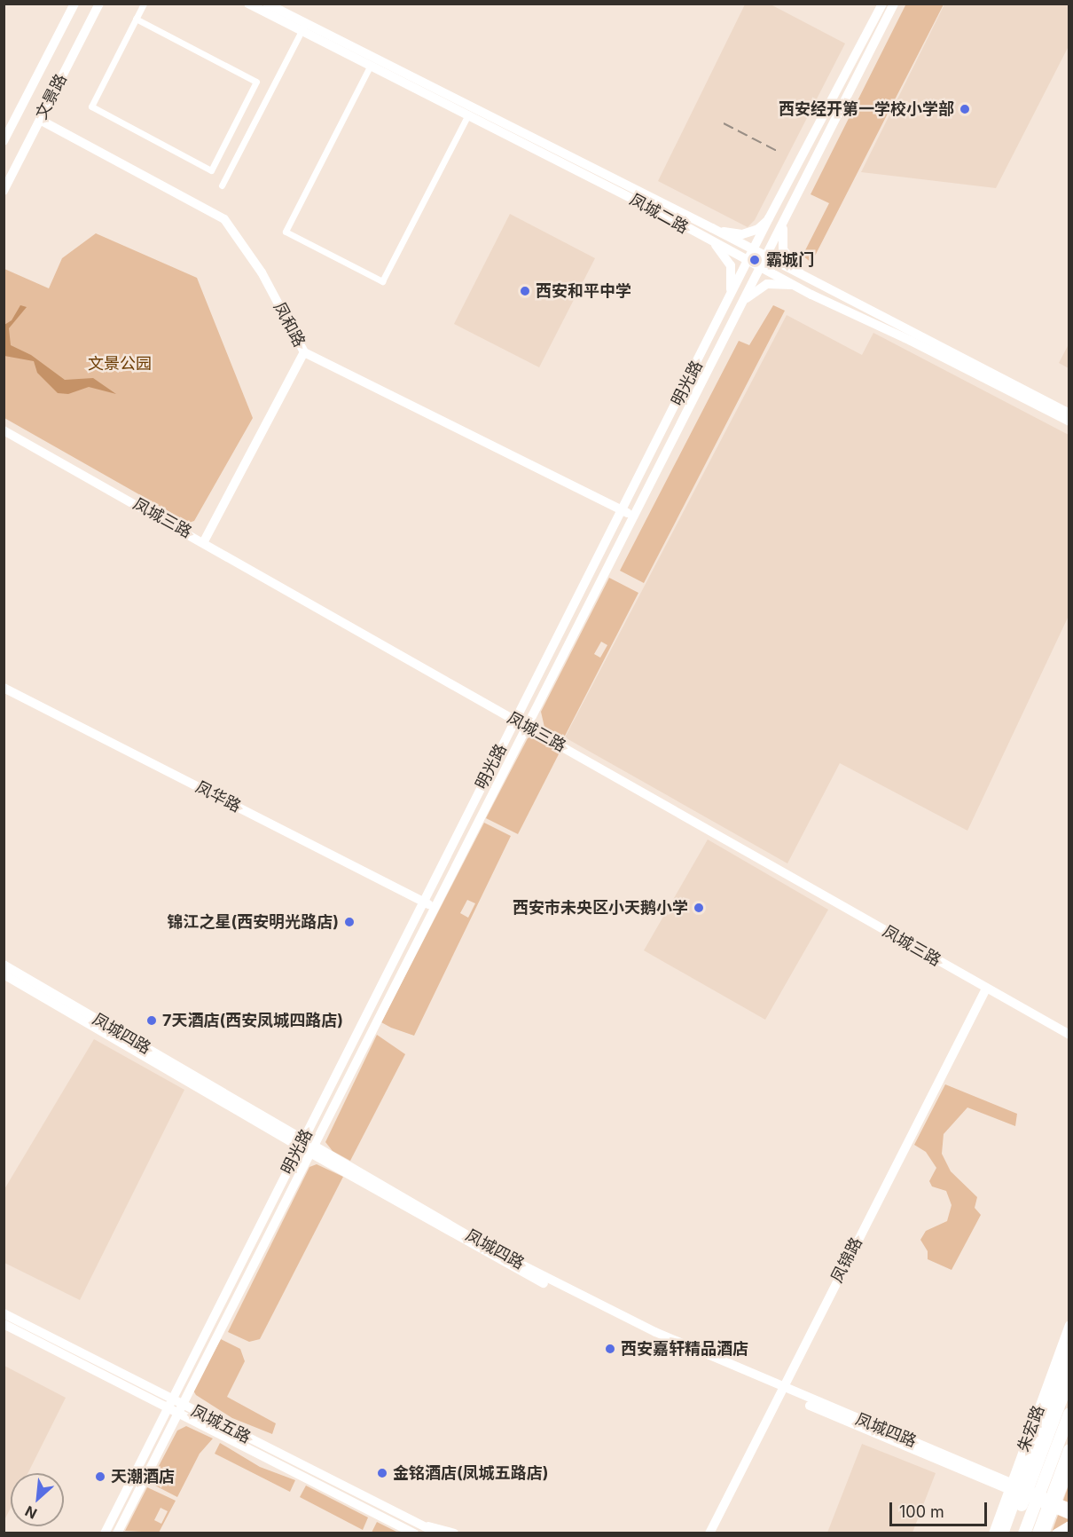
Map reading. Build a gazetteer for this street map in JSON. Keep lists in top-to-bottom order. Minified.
{"streets":{"main road":["文景路","凤城二路","凤和路","明光路","凤城三路","凤华路","凤城四路","凤锦路","凤城五路","朱宏路"]},"crossings":[["文景路","凤和路"],["凤城二路","明光路"],["凤和路","明光路"],["明光路","凤城三路"],["明光路","凤华路"],["明光路","凤城四路"],["明光路","凤城五路"],["凤城三路","凤锦路"],["凤城四路","凤锦路"],["凤城四路","朱宏路"]],"parks":["文景公园"],"places":["西安经开第一学校小学部","霸城门","西安和平中学","西安市未央区小天鹅小学","锦江之星(西安明光路店)","7天酒店(西安凤城四路店)","西安嘉轩精品酒店","金铭酒店(凤城五路店)","天潮酒店"],"scale_bar":"100 m","north":"bottom left"}
